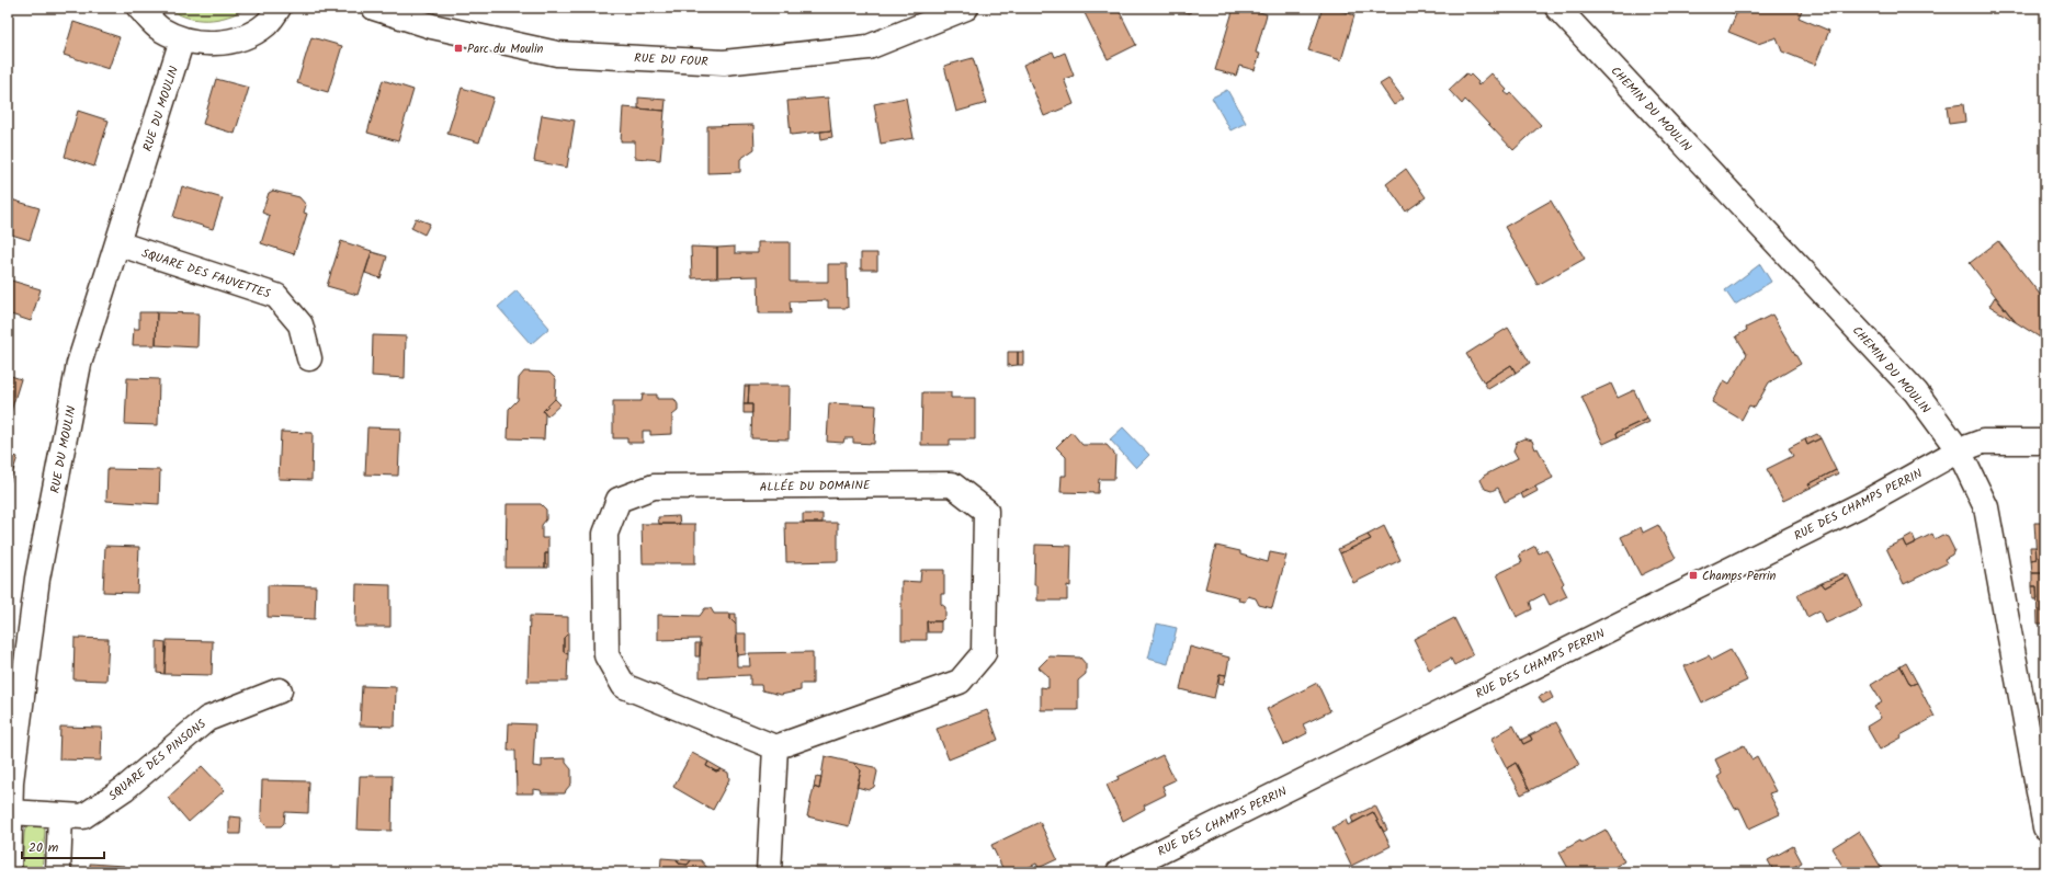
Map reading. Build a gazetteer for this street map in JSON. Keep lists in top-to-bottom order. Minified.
{"streets":{"street":["RUE DU FOUR","RUE DU MOULIN","CHEMIN DU MOULIN","SQUARE DES FAUVETTES","ALLÉE DU DOMAINE","RUE DES CHAMPS PERRIN","SQUARE DES PINSONS"]},"crossings":[["RUE DU MOULIN","SQUARE DES FAUVETTES"],["RUE DU MOULIN","SQUARE DES PINSONS"],["CHEMIN DU MOULIN","RUE DES CHAMPS PERRIN"]],"places":{"transit":["Parc du Moulin","Champs Perrin"]},"scale_bar":"20 m"}
